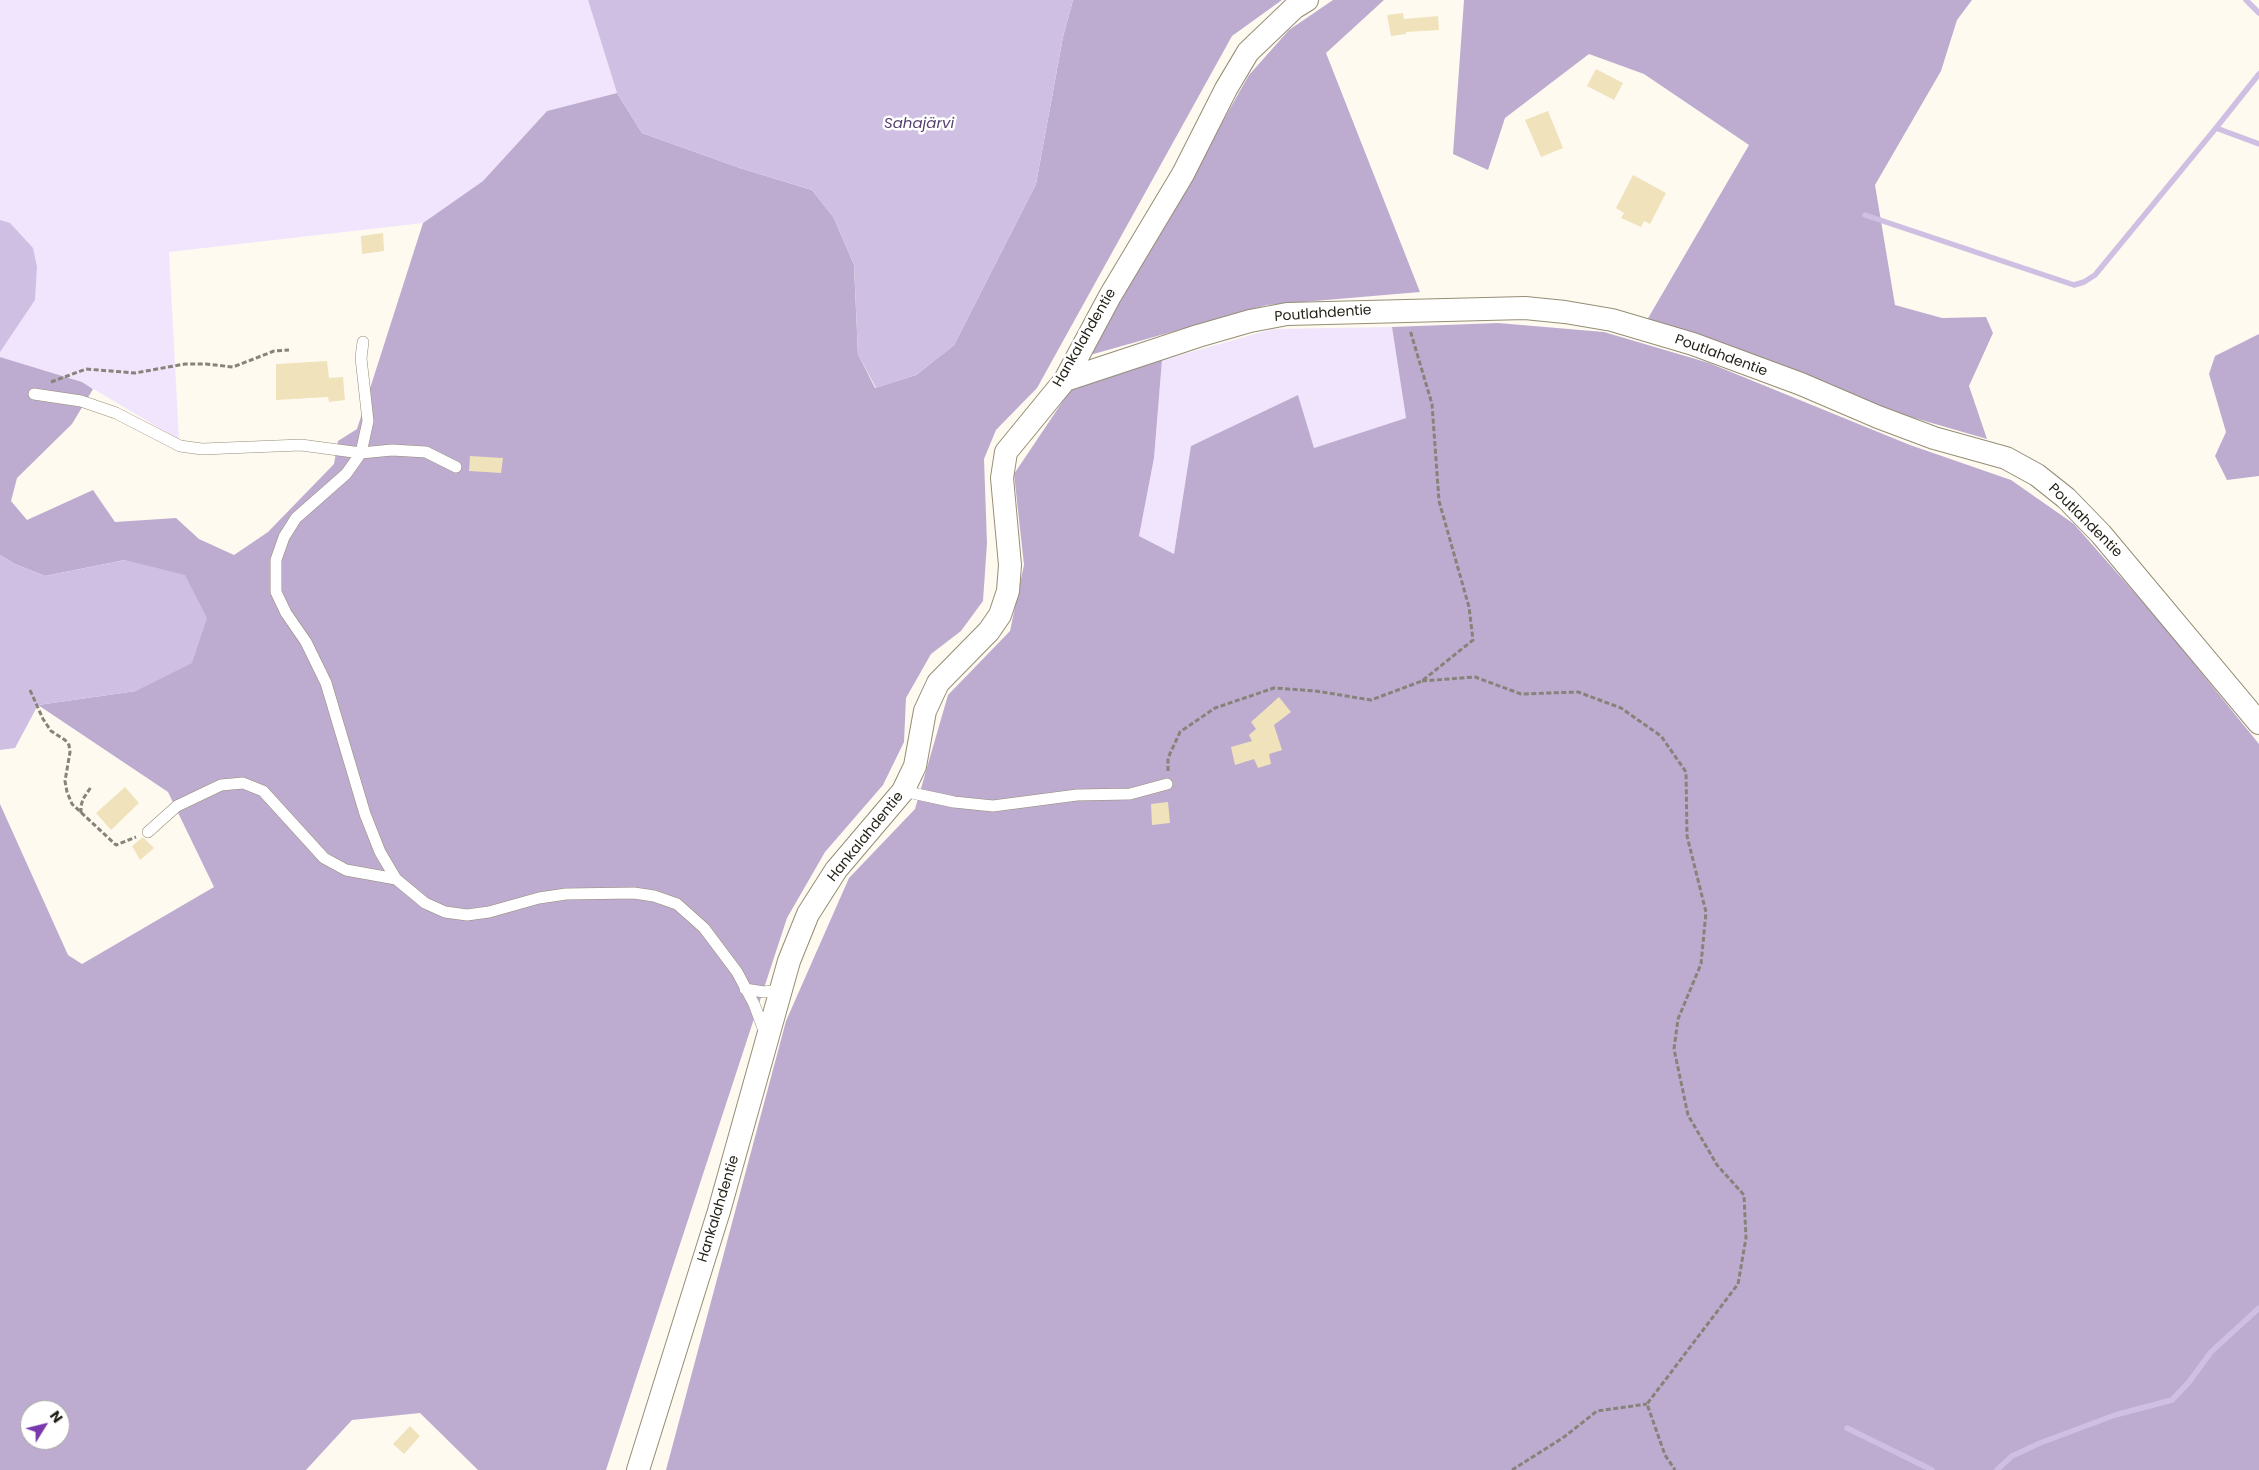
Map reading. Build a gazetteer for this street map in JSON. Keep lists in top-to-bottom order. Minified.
{"streets":{"street":["Poutlahdentie","Hankalahdentie"]},"crossings":[["Poutlahdentie","Hankalahdentie"]],"water":["Sahajärvi"],"north":"top right"}
